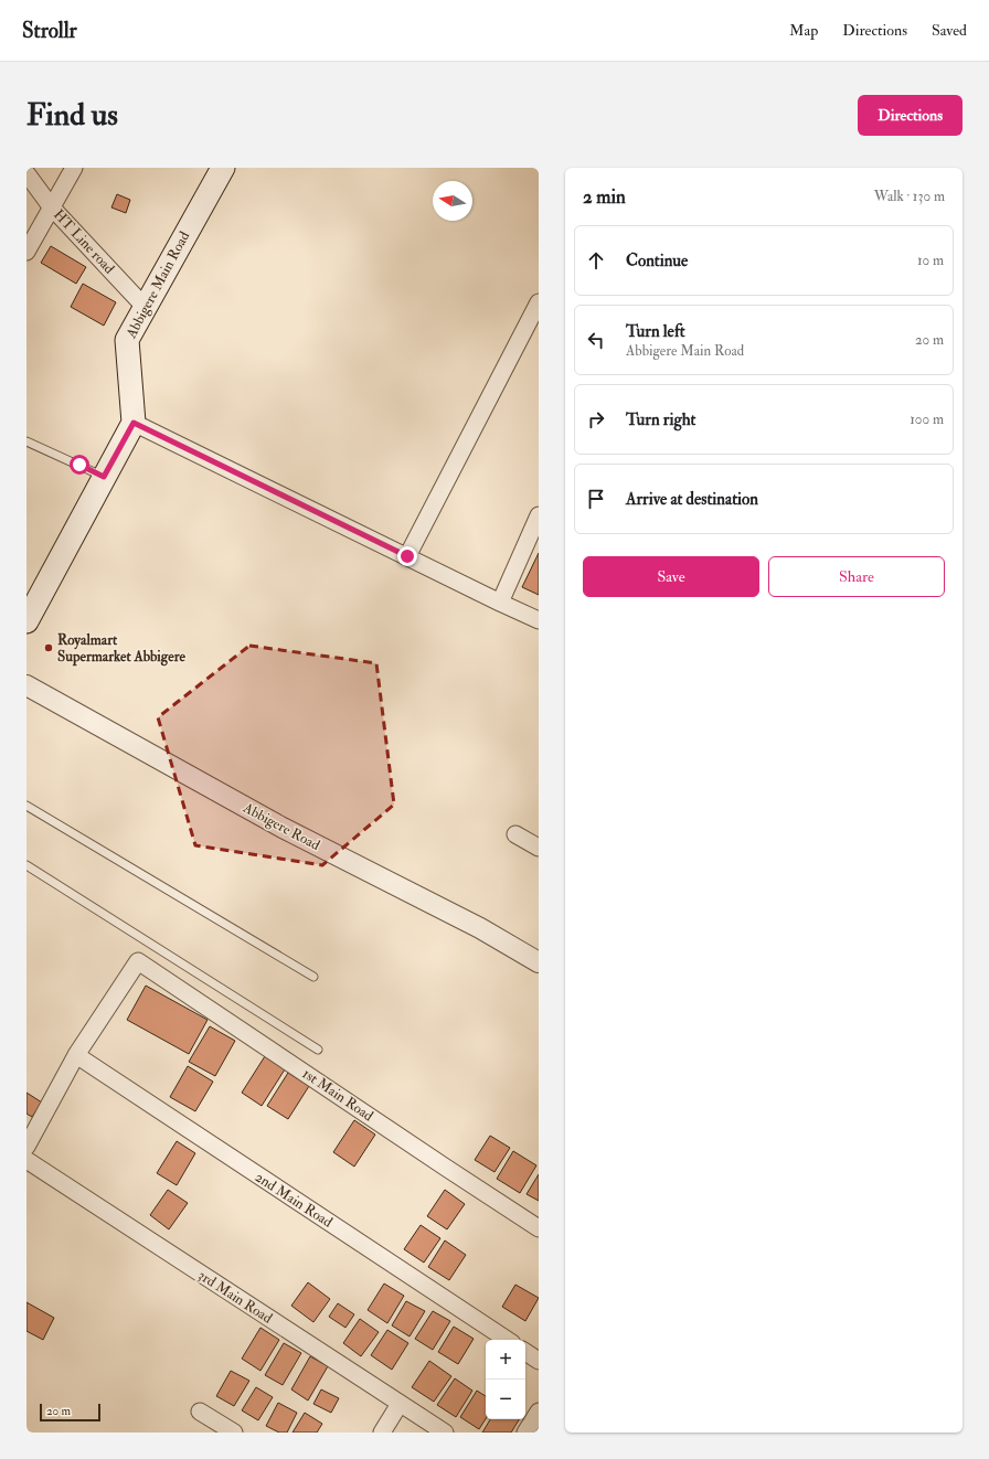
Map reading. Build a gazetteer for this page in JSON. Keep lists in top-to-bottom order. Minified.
{"streets":{"main road":["Abbigere Main Road"],"street":["HT Line road","Abbigere Road","1st Main Road","2nd Main Road","3rd Main Road"]},"crossings":[["HT Line road","Abbigere Main Road"],["1st Main Road","2nd Main Road"]],"places":["Royalmart Supermarket Abbigere"],"scale_bar":"20 m","north":"left","page":{"header":"Strollr","nav":["Map","Directions","Saved"],"buttons":["Directions",["Save","Share"]],"title":"Find us","heading":["2 min","Walk · 130 m"],"list":[["Continue","10 m"],["Turn left","Abbigere Main Road","20 m"],["Turn right","100 m"],"Arrive at destination"],"map_buttons":["+","−"],"scale":"20 m"}}
